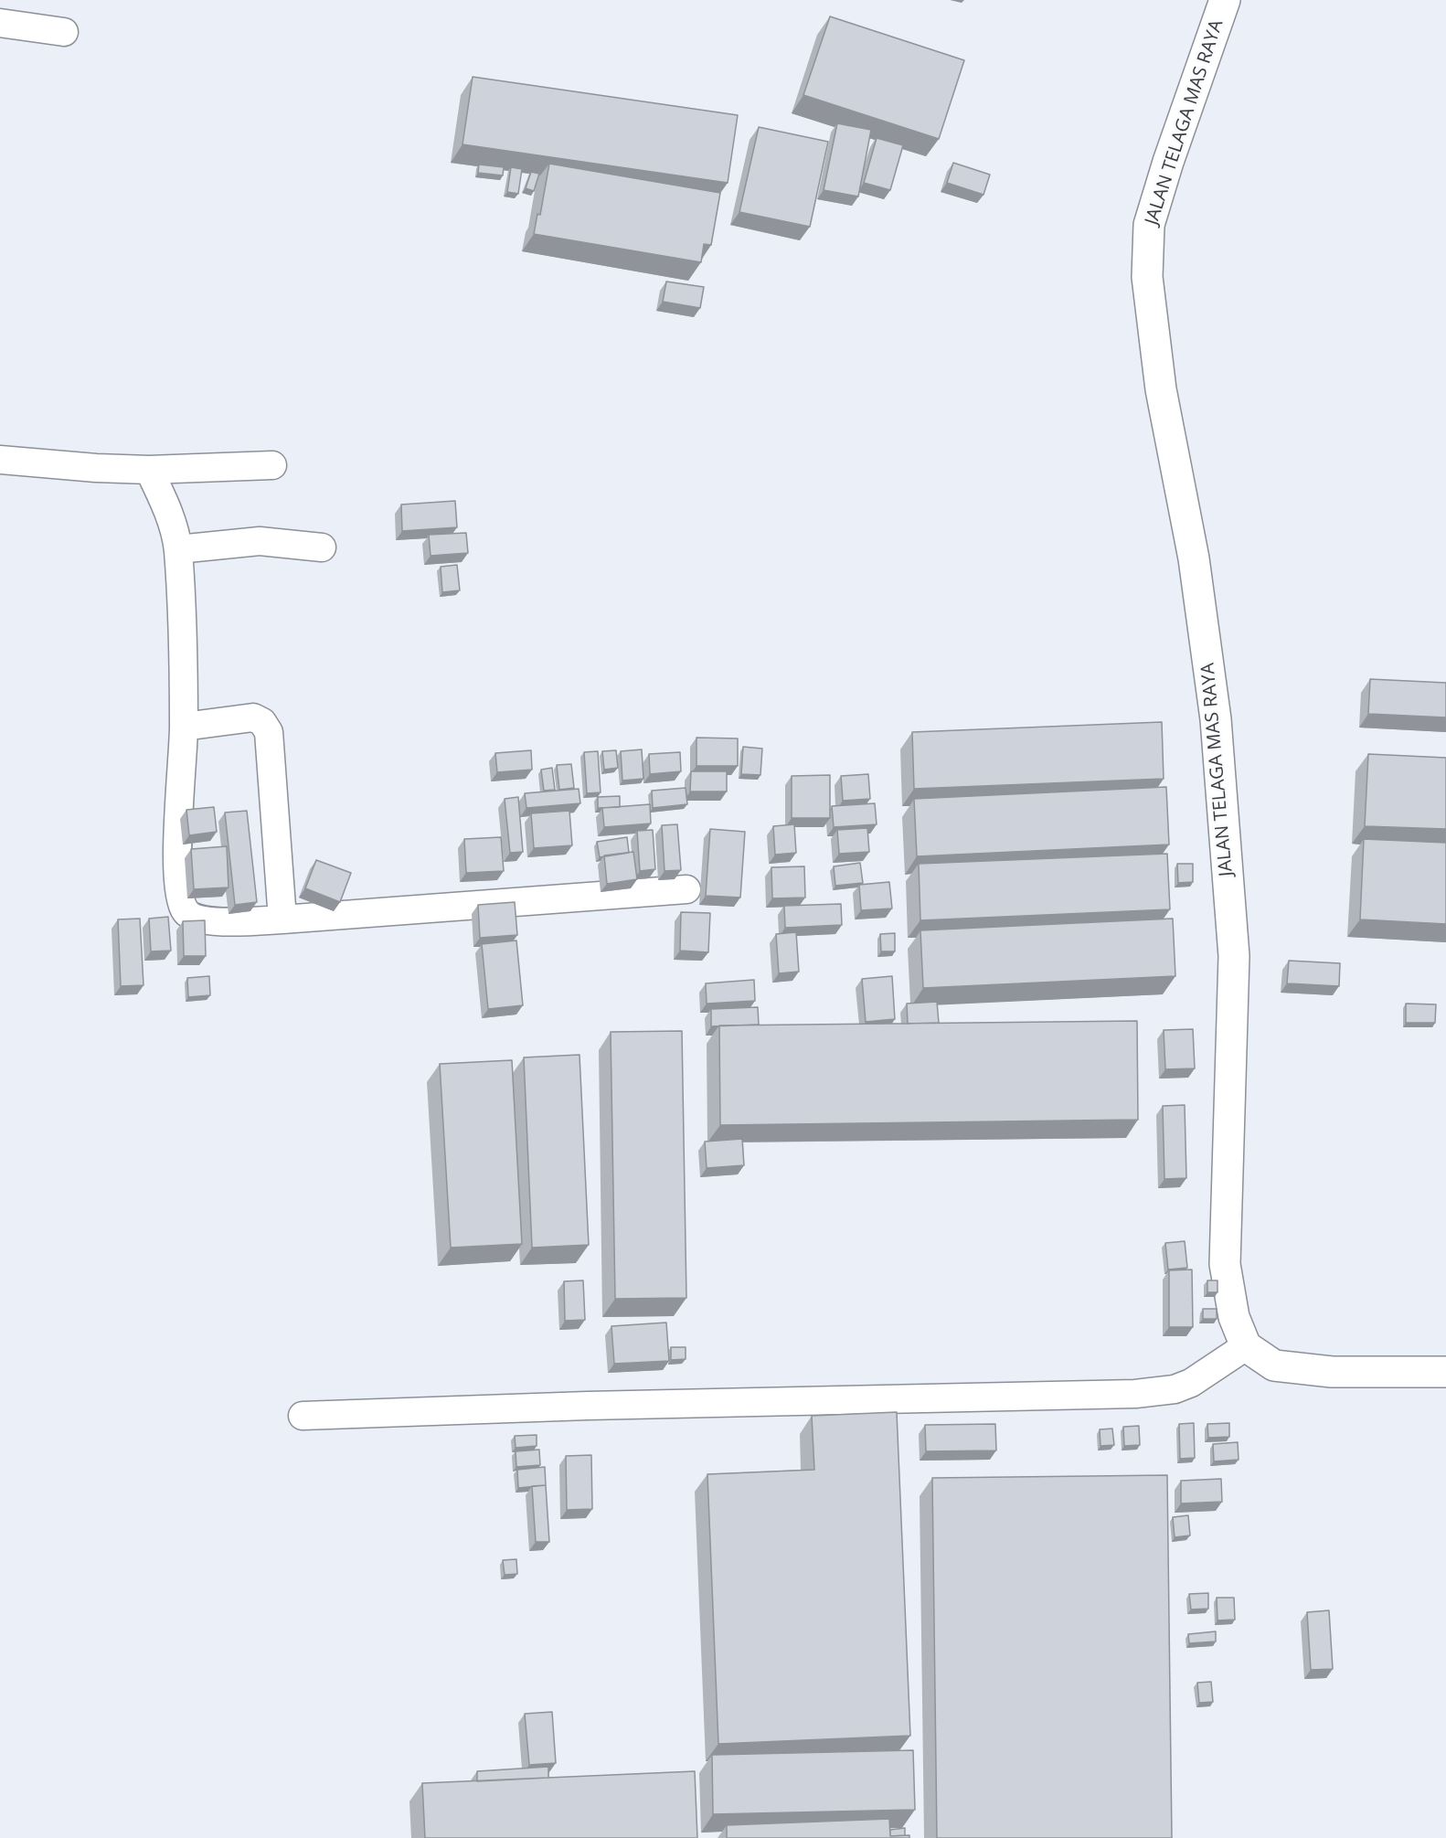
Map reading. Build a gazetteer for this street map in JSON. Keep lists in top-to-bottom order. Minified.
{"streets":{"main road":["JALAN TELAGA MAS RAYA"]}}
